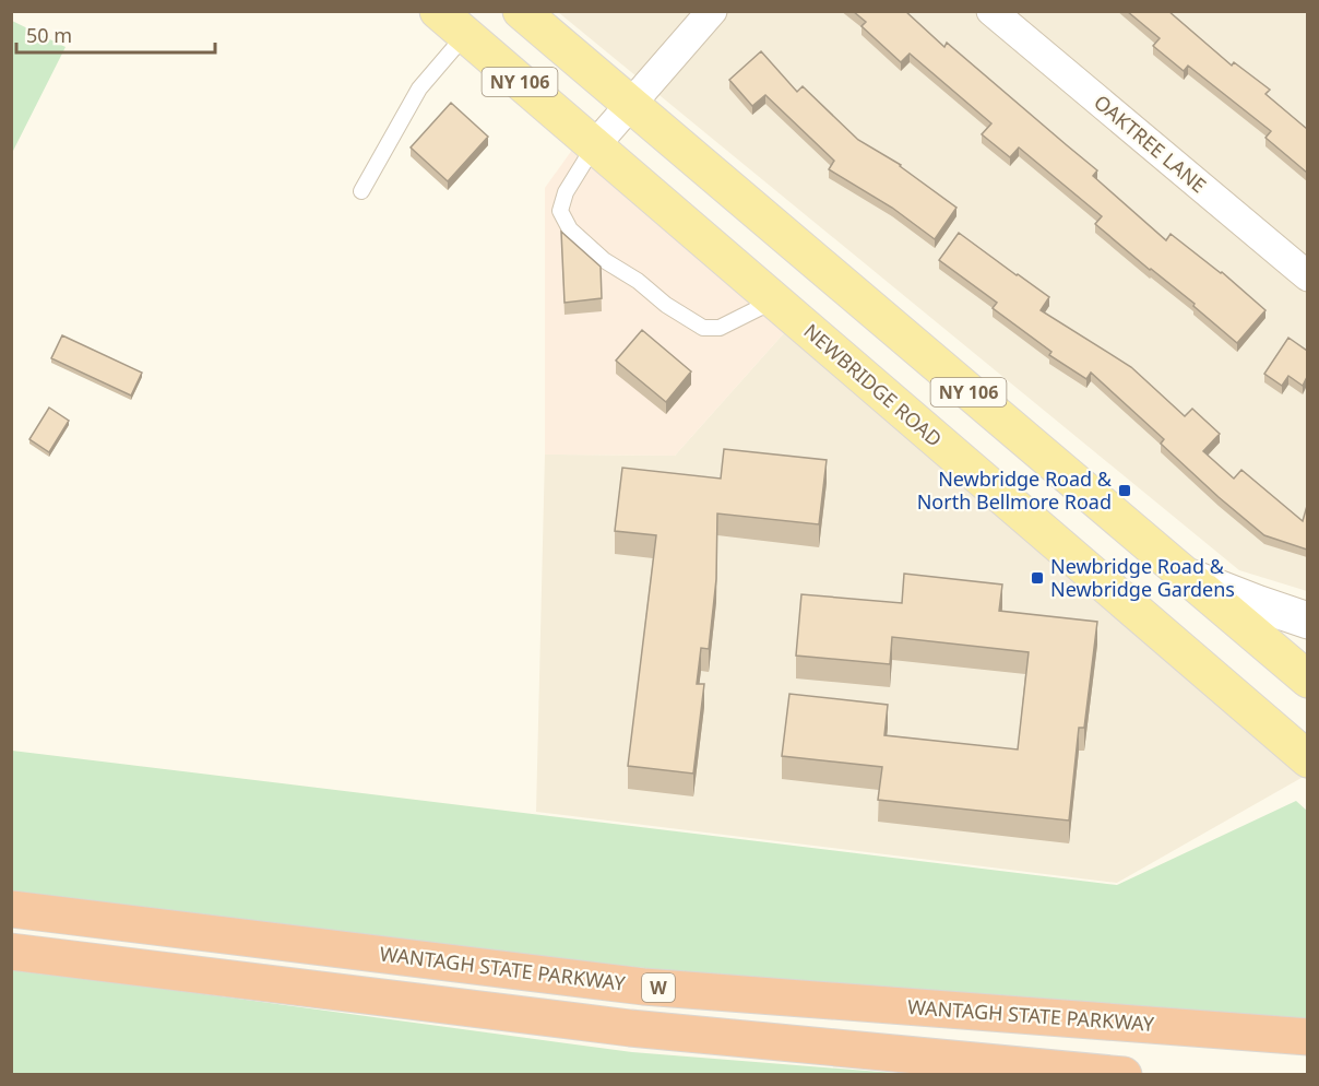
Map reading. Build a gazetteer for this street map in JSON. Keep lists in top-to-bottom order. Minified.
{"streets":{"highway":["WANTAGH STATE PARKWAY","W"],"main road":["NY 106","NEWBRIDGE ROAD"],"street":["OAKTREE LANE"]},"places":{"transit":["Newbridge Road & North Bellmore Road","Newbridge Road & Newbridge Gardens"]},"scale_bar":"50 m"}
